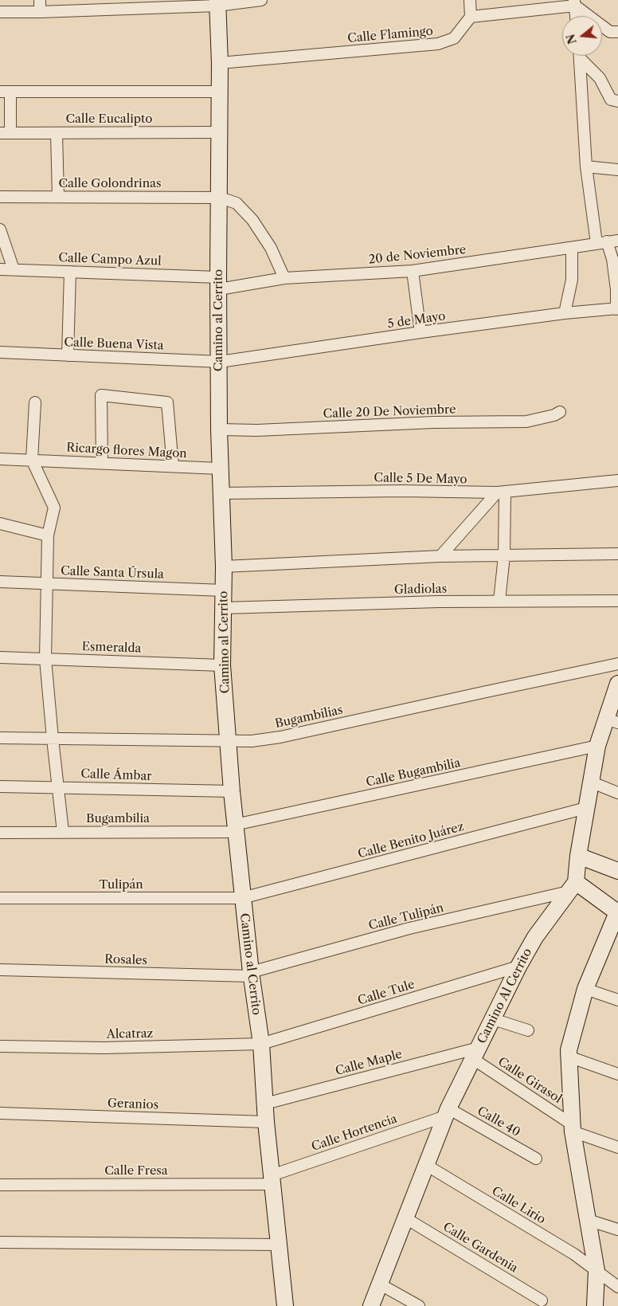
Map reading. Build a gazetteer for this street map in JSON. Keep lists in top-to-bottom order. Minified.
{"streets":{"main road":["Camino al Cerrito","Camino Al Cerrito"],"street":["Calle Flamingo","Calle Eucalipto","Calle Golondrinas","20 de Noviembre","Calle Campo Azul","5 de Mayo","Calle Buena Vista","Calle 20 De Noviembre","Ricargo flores Magon","Calle 5 De Mayo","Calle Santa Úrsula","Gladiolas","Esmeralda","Bugambilias","Calle Bugambilia","Calle Ámbar","Bugambilia","Calle Benito Juárez","Tulipán","Calle Tulipán","Rosales","Calle Tule","Alcatraz","Calle Maple","Calle Girasol","Geranios","Calle 40","Calle Hortencia","Calle Fresa","Calle Lirio","Calle Gardenia"]},"crossings":[["Calle Flamingo","Camino al Cerrito"],["Calle Eucalipto","Camino al Cerrito"],["Calle Golondrinas","Camino al Cerrito"],["20 de Noviembre","Calle Campo Azul"],["20 de Noviembre","Camino al Cerrito"],["Calle Campo Azul","Camino al Cerrito"],["Camino al Cerrito","5 de Mayo"],["Camino al Cerrito","Calle Buena Vista"],["Camino al Cerrito","Calle 20 De Noviembre"],["Camino al Cerrito","Ricargo flores Magon"],["Camino al Cerrito","Calle 5 De Mayo"],["Camino al Cerrito","Calle Santa Úrsula"],["Camino al Cerrito","Gladiolas"],["Camino al Cerrito","Esmeralda"],["Camino al Cerrito","Bugambilias"],["Camino al Cerrito","Calle Bugambilia"],["Camino al Cerrito","Calle Ámbar"],["Camino al Cerrito","Bugambilia"],["Camino al Cerrito","Calle Benito Juárez"],["Camino al Cerrito","Tulipán"],["Camino al Cerrito","Calle Tulipán"],["Camino al Cerrito","Rosales"],["Camino al Cerrito","Calle Tule"],["Camino al Cerrito","Alcatraz"],["Camino al Cerrito","Calle Maple"],["Camino al Cerrito","Geranios"],["Camino al Cerrito","Calle Hortencia"],["Camino al Cerrito","Calle Fresa"],["5 de Mayo","Calle Buena Vista"],["Calle Bugambilia","Bugambilia"],["Calle Bugambilia","Camino Al Cerrito"],["Calle Benito Juárez","Tulipán"],["Calle Benito Juárez","Camino Al Cerrito"],["Calle Tulipán","Rosales"],["Calle Tulipán","Camino Al Cerrito"],["Calle Tule","Camino Al Cerrito"],["Calle Tule","Alcatraz"],["Camino Al Cerrito","Calle Maple"],["Camino Al Cerrito","Calle Girasol"],["Camino Al Cerrito","Calle 40"],["Camino Al Cerrito","Calle Hortencia"],["Camino Al Cerrito","Calle Lirio"],["Camino Al Cerrito","Calle Gardenia"],["Calle Maple","Calle Girasol"],["Calle 40","Calle Hortencia"],["Calle Hortencia","Calle Fresa"]],"north":"left"}
